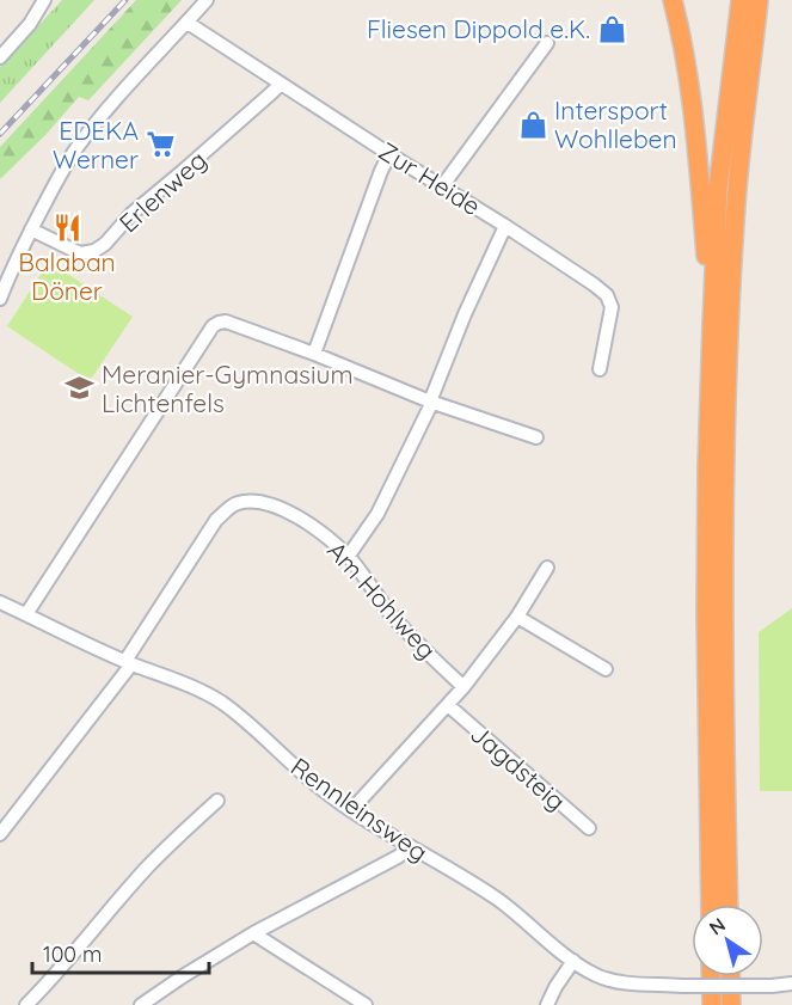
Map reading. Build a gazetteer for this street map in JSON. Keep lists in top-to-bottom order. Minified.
{"streets":{"street":["Zur Heide","Erlenweg","Am Hohlweg","Jagdsteig","Rennleinsweg"]},"crossings":[["Zur Heide","Erlenweg"],["Am Hohlweg","Rennleinsweg"]],"places":{"shop":["Fliesen Dippold e.K.","Intersport Wohlleben"],"supermarket":["EDEKA Werner"],"restaurant":["Balaban Döner"],"school or university":["Meranier-Gymnasium Lichtenfels"]},"scale_bar":"100 m","north":"top left"}
